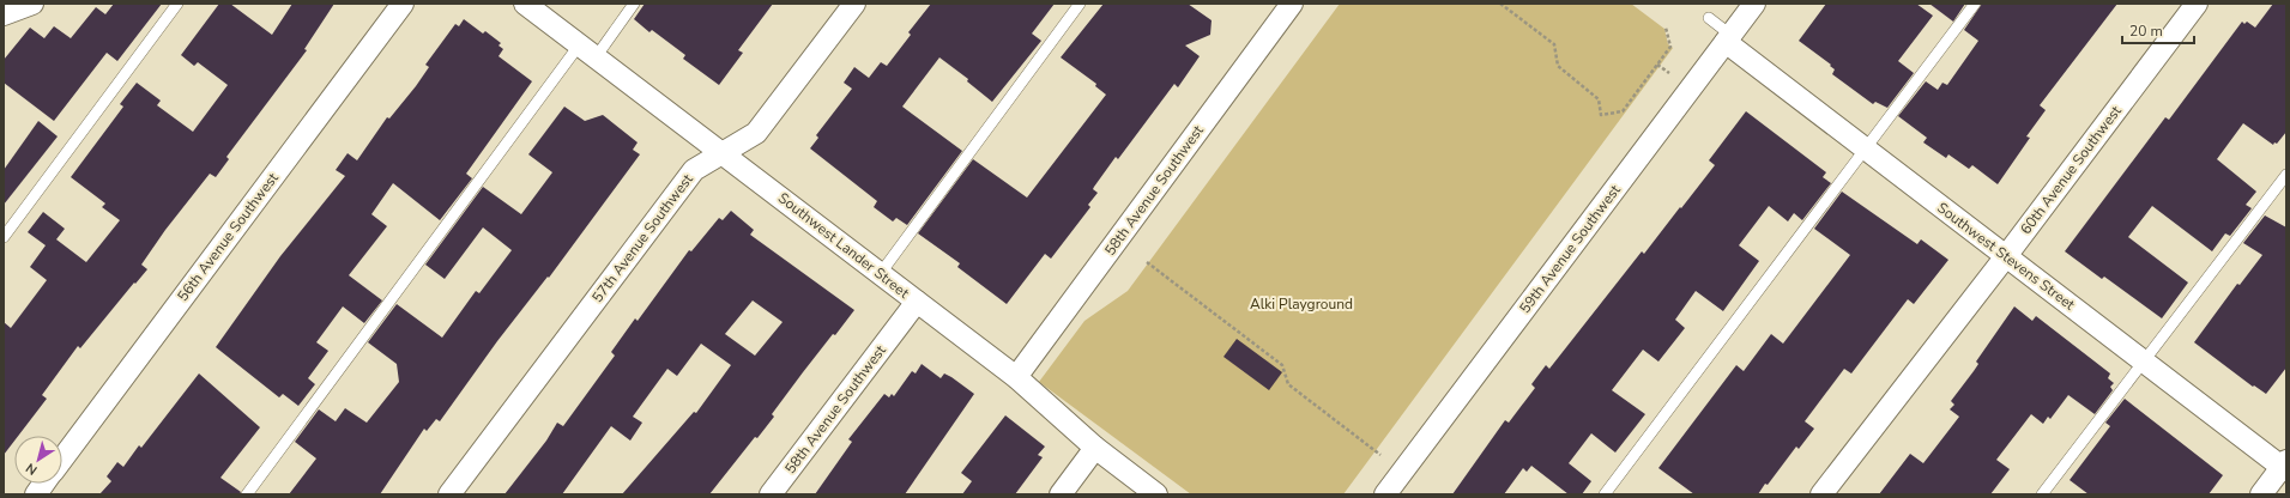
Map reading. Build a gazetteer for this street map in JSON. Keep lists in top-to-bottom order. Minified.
{"streets":{"street":["60th Avenue Southwest","58th Avenue Southwest","56th Avenue Southwest","57th Avenue Southwest","Southwest Lander Street","59th Avenue Southwest","Southwest Stevens Street"]},"crossings":[["60th Avenue Southwest","Southwest Stevens Street"],["58th Avenue Southwest","Southwest Lander Street"],["57th Avenue Southwest","Southwest Lander Street"],["59th Avenue Southwest","Southwest Stevens Street"]],"parks":["Alki Playground"],"scale_bar":"20 m","north":"bottom left"}
